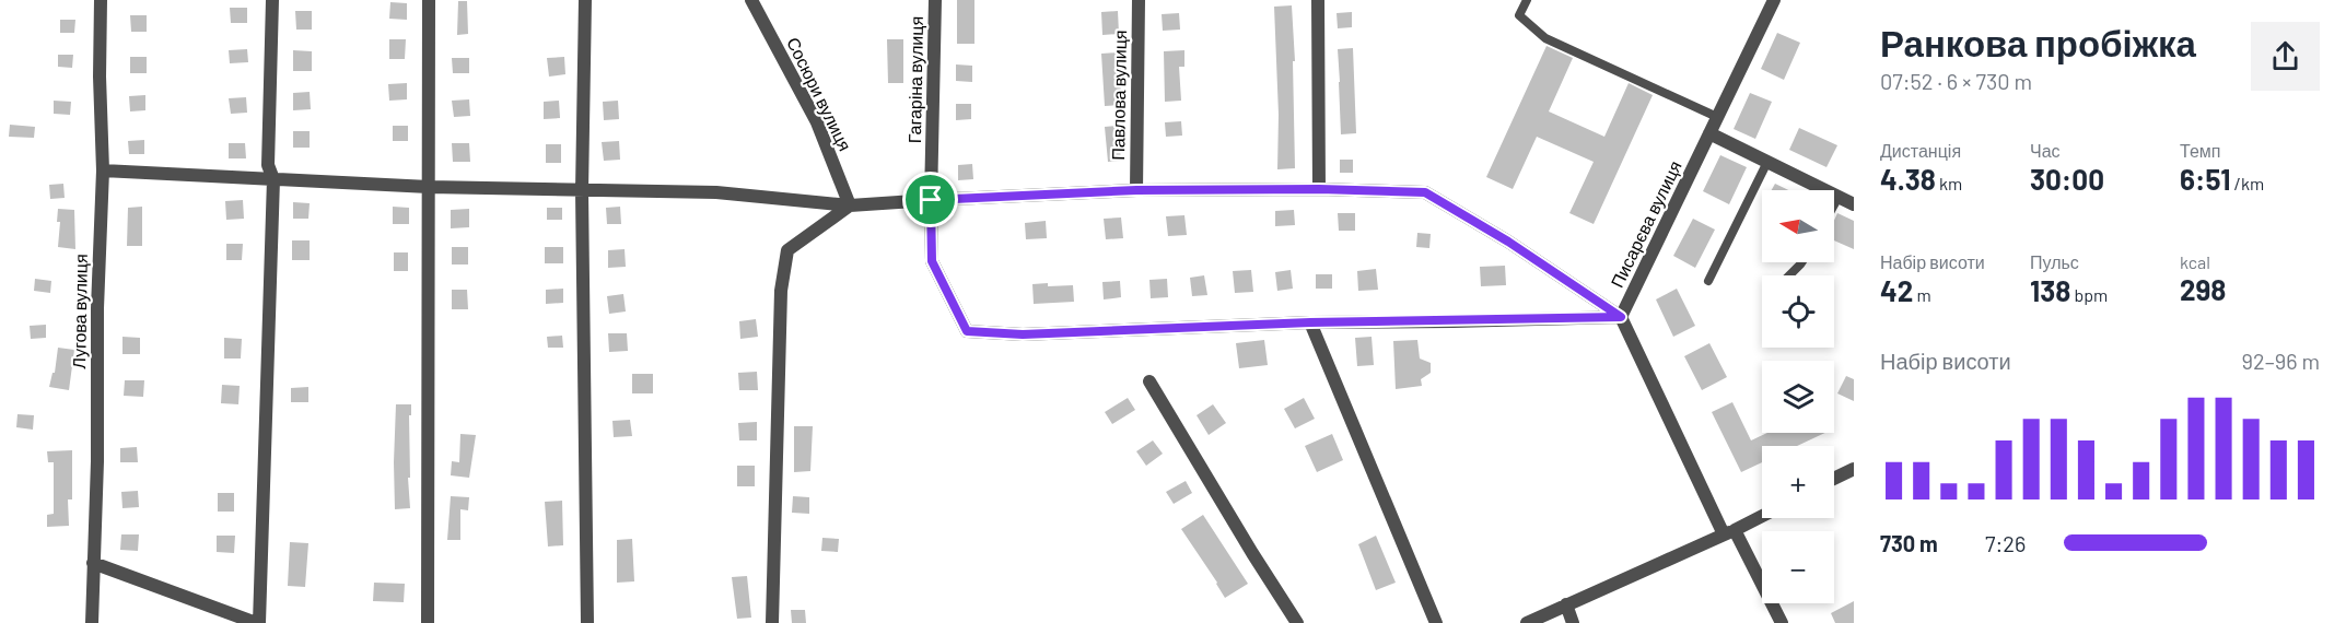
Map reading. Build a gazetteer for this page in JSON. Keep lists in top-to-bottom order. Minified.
{"streets":{"street":["Гагаріна вулиця","Сосюри вулиця","Павлова вулиця","Писарєва вулиця","Лугова вулиця"]},"north":"left","page":{"heading":["Ранкова пробіжка","07:52 · 6 × 730 m"],"stats":[["Дистанція","4.38 km"],["Час","30:00"],["Темп","6:51 /km"],["Набір висоти","42 m"],["Пульс","138 bpm"],["kcal","298"]],"map_buttons":["+","−"],"chart":["Набір висоти","92–96 m"],"list":[{"name":"730 m","note":"7:26"}]}}
